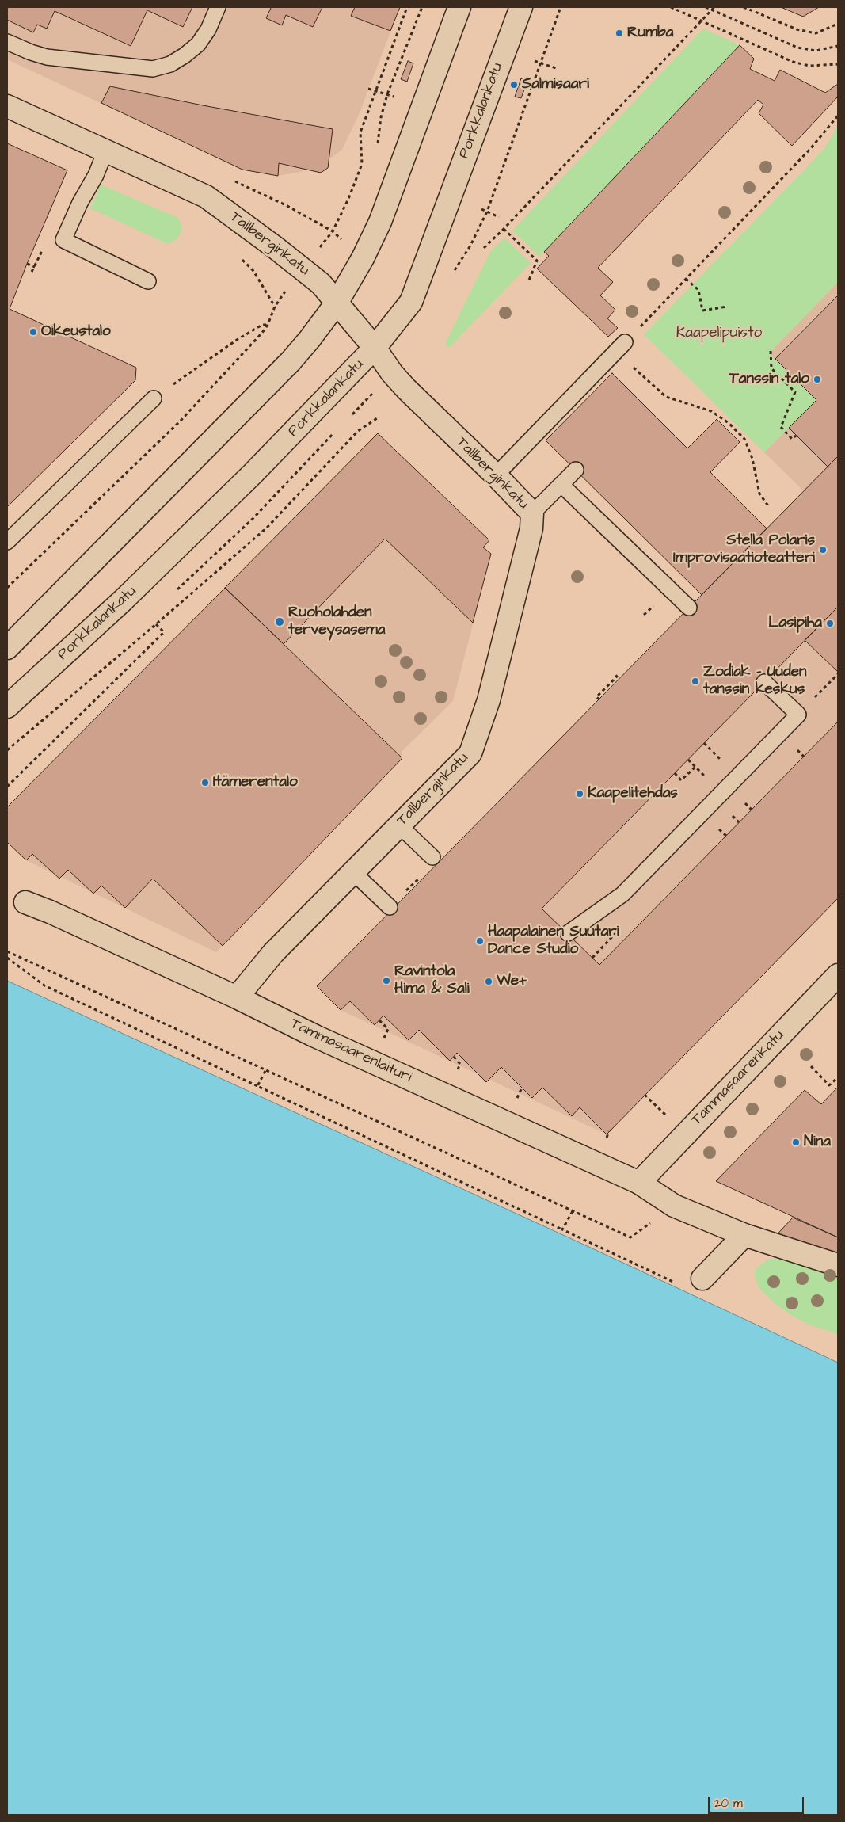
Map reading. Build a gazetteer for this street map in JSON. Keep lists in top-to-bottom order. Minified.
{"streets":{"street":["Porkkalankatu","Tallberginkatu","Tammasaarenlaituri","Tammasaarenkatu"]},"crossings":[["Porkkalankatu","Tallberginkatu"],["Tallberginkatu","Tammasaarenlaituri"],["Tammasaarenlaituri","Tammasaarenkatu"]],"parks":["Kaapelipuisto"],"places":["Rumba","Salmisaari","Oikeustalo","Tanssin talo","Stella Polaris Improvisaatioteatteri","Ruoholahden terveysasema","Lasipiha","Zodiak - Uuden tanssin keskus","Itämerentalo","Kaapelitehdas","Haapalainen Suutari Dance Studio","Ravintola Hima & Sali","We+","Nina"],"scale_bar":"20 m"}
